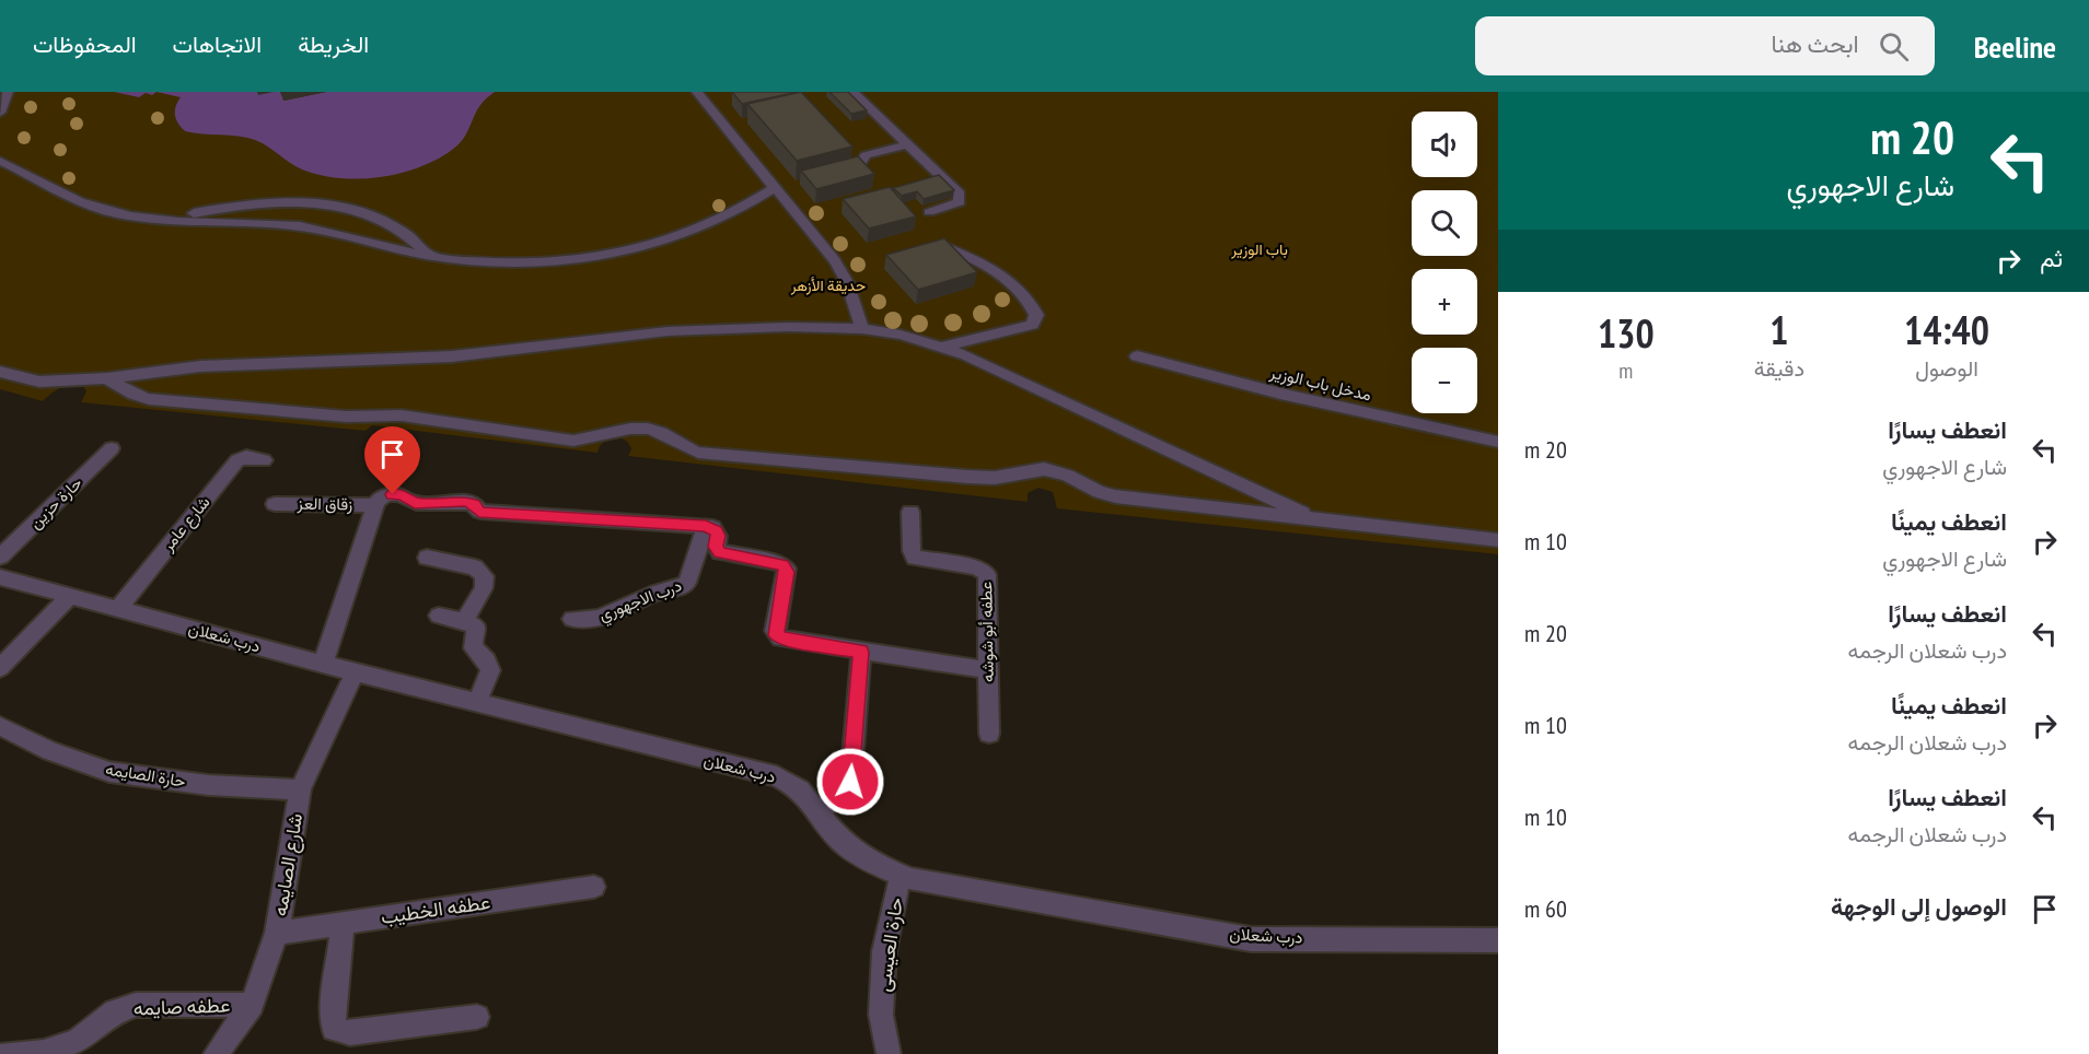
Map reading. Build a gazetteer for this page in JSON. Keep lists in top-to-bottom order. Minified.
{"streets":{"street":["مدخل باب الوزير","حارة حزين","زقاق العز","شارع عامر","درب الاجهوري","عطفه أبو شوشه","درب شعلان","حارة الصايمه","شارع الصايمه","عطفه الخطيب","حارة العيسى","عطفه صايمه"]},"crossings":[["شارع عامر","درب شعلان"],["درب شعلان","شارع الصايمه"],["درب شعلان","حارة العيسى"],["حارة الصايمه","شارع الصايمه"],["شارع الصايمه","عطفه الخطيب"],["شارع الصايمه","عطفه صايمه"]],"parks":["باب الوزير","حديقة الأزهر"],"page":{"header":"Beeline","search":"ابحث هنا","nav":["الخريطة","الاتجاهات","المحفوظات"],"turn":["20 m","شارع الاجهوري"],"map_buttons":["+","−"],"then":"ثم","eta":["14:40","الوصول","1","دقيقة","130","m"],"list":[{"name":"انعطف يسارًا","note":"شارع الاجهوري","value":"20 m"},{"name":"انعطف يمينًا","note":"شارع الاجهوري","value":"10 m"},{"name":"انعطف يسارًا","note":"درب شعلان الرجمه","value":"20 m"},{"name":"انعطف يمينًا","note":"درب شعلان الرجمه","value":"10 m"},{"name":"انعطف يسارًا","note":"درب شعلان الرجمه","value":"10 m"},{"name":"الوصول إلى الوجهة","value":"60 m"}]}}
